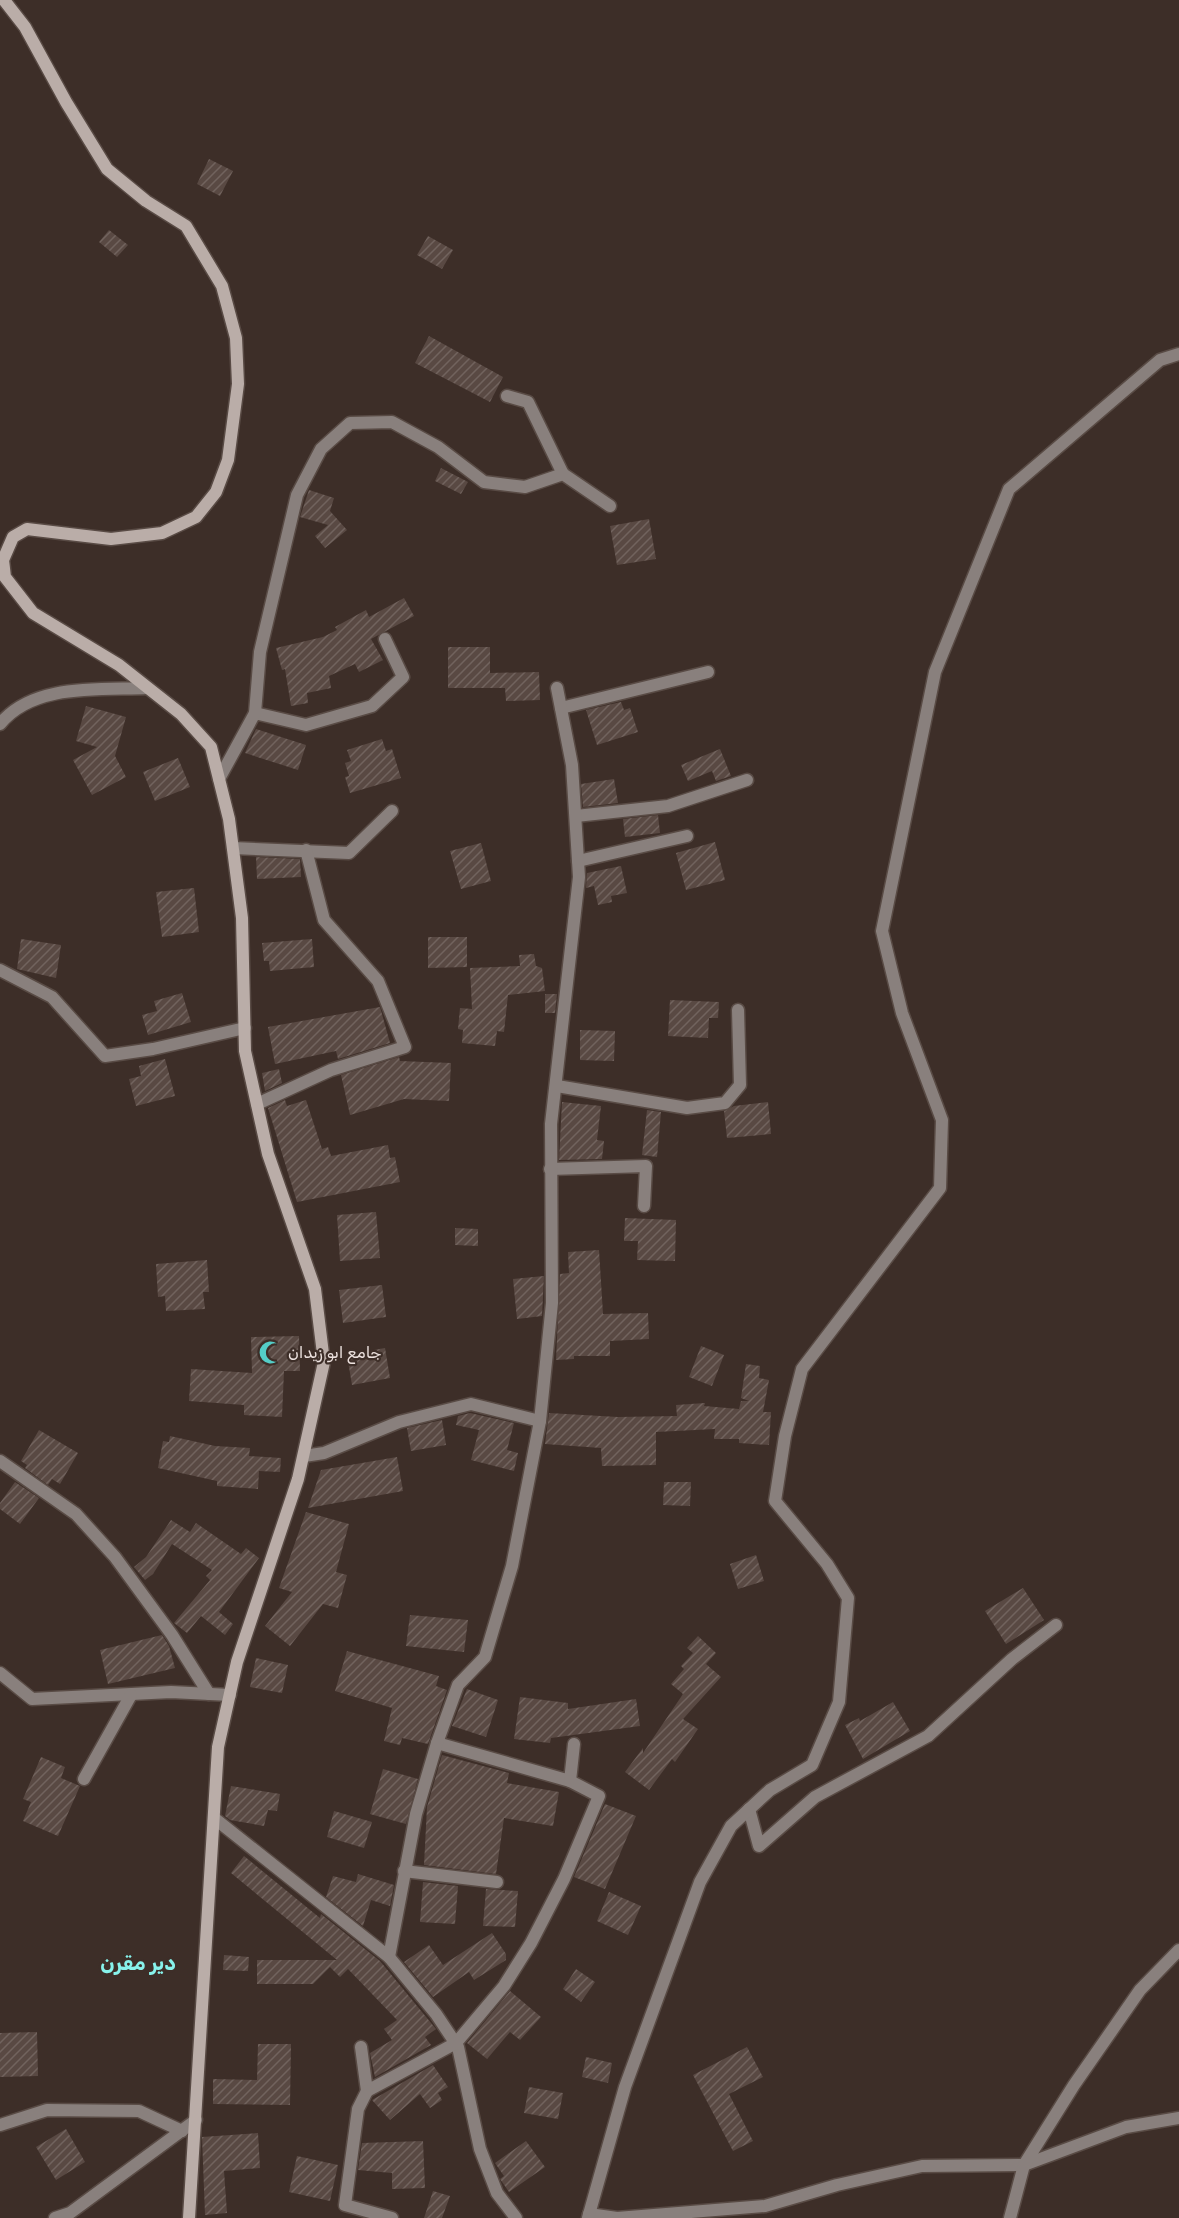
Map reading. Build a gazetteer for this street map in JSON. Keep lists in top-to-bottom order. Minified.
{"districts":["دير مقرن"],"places":{"mosque":["جامع ابو زيدان"]}}
